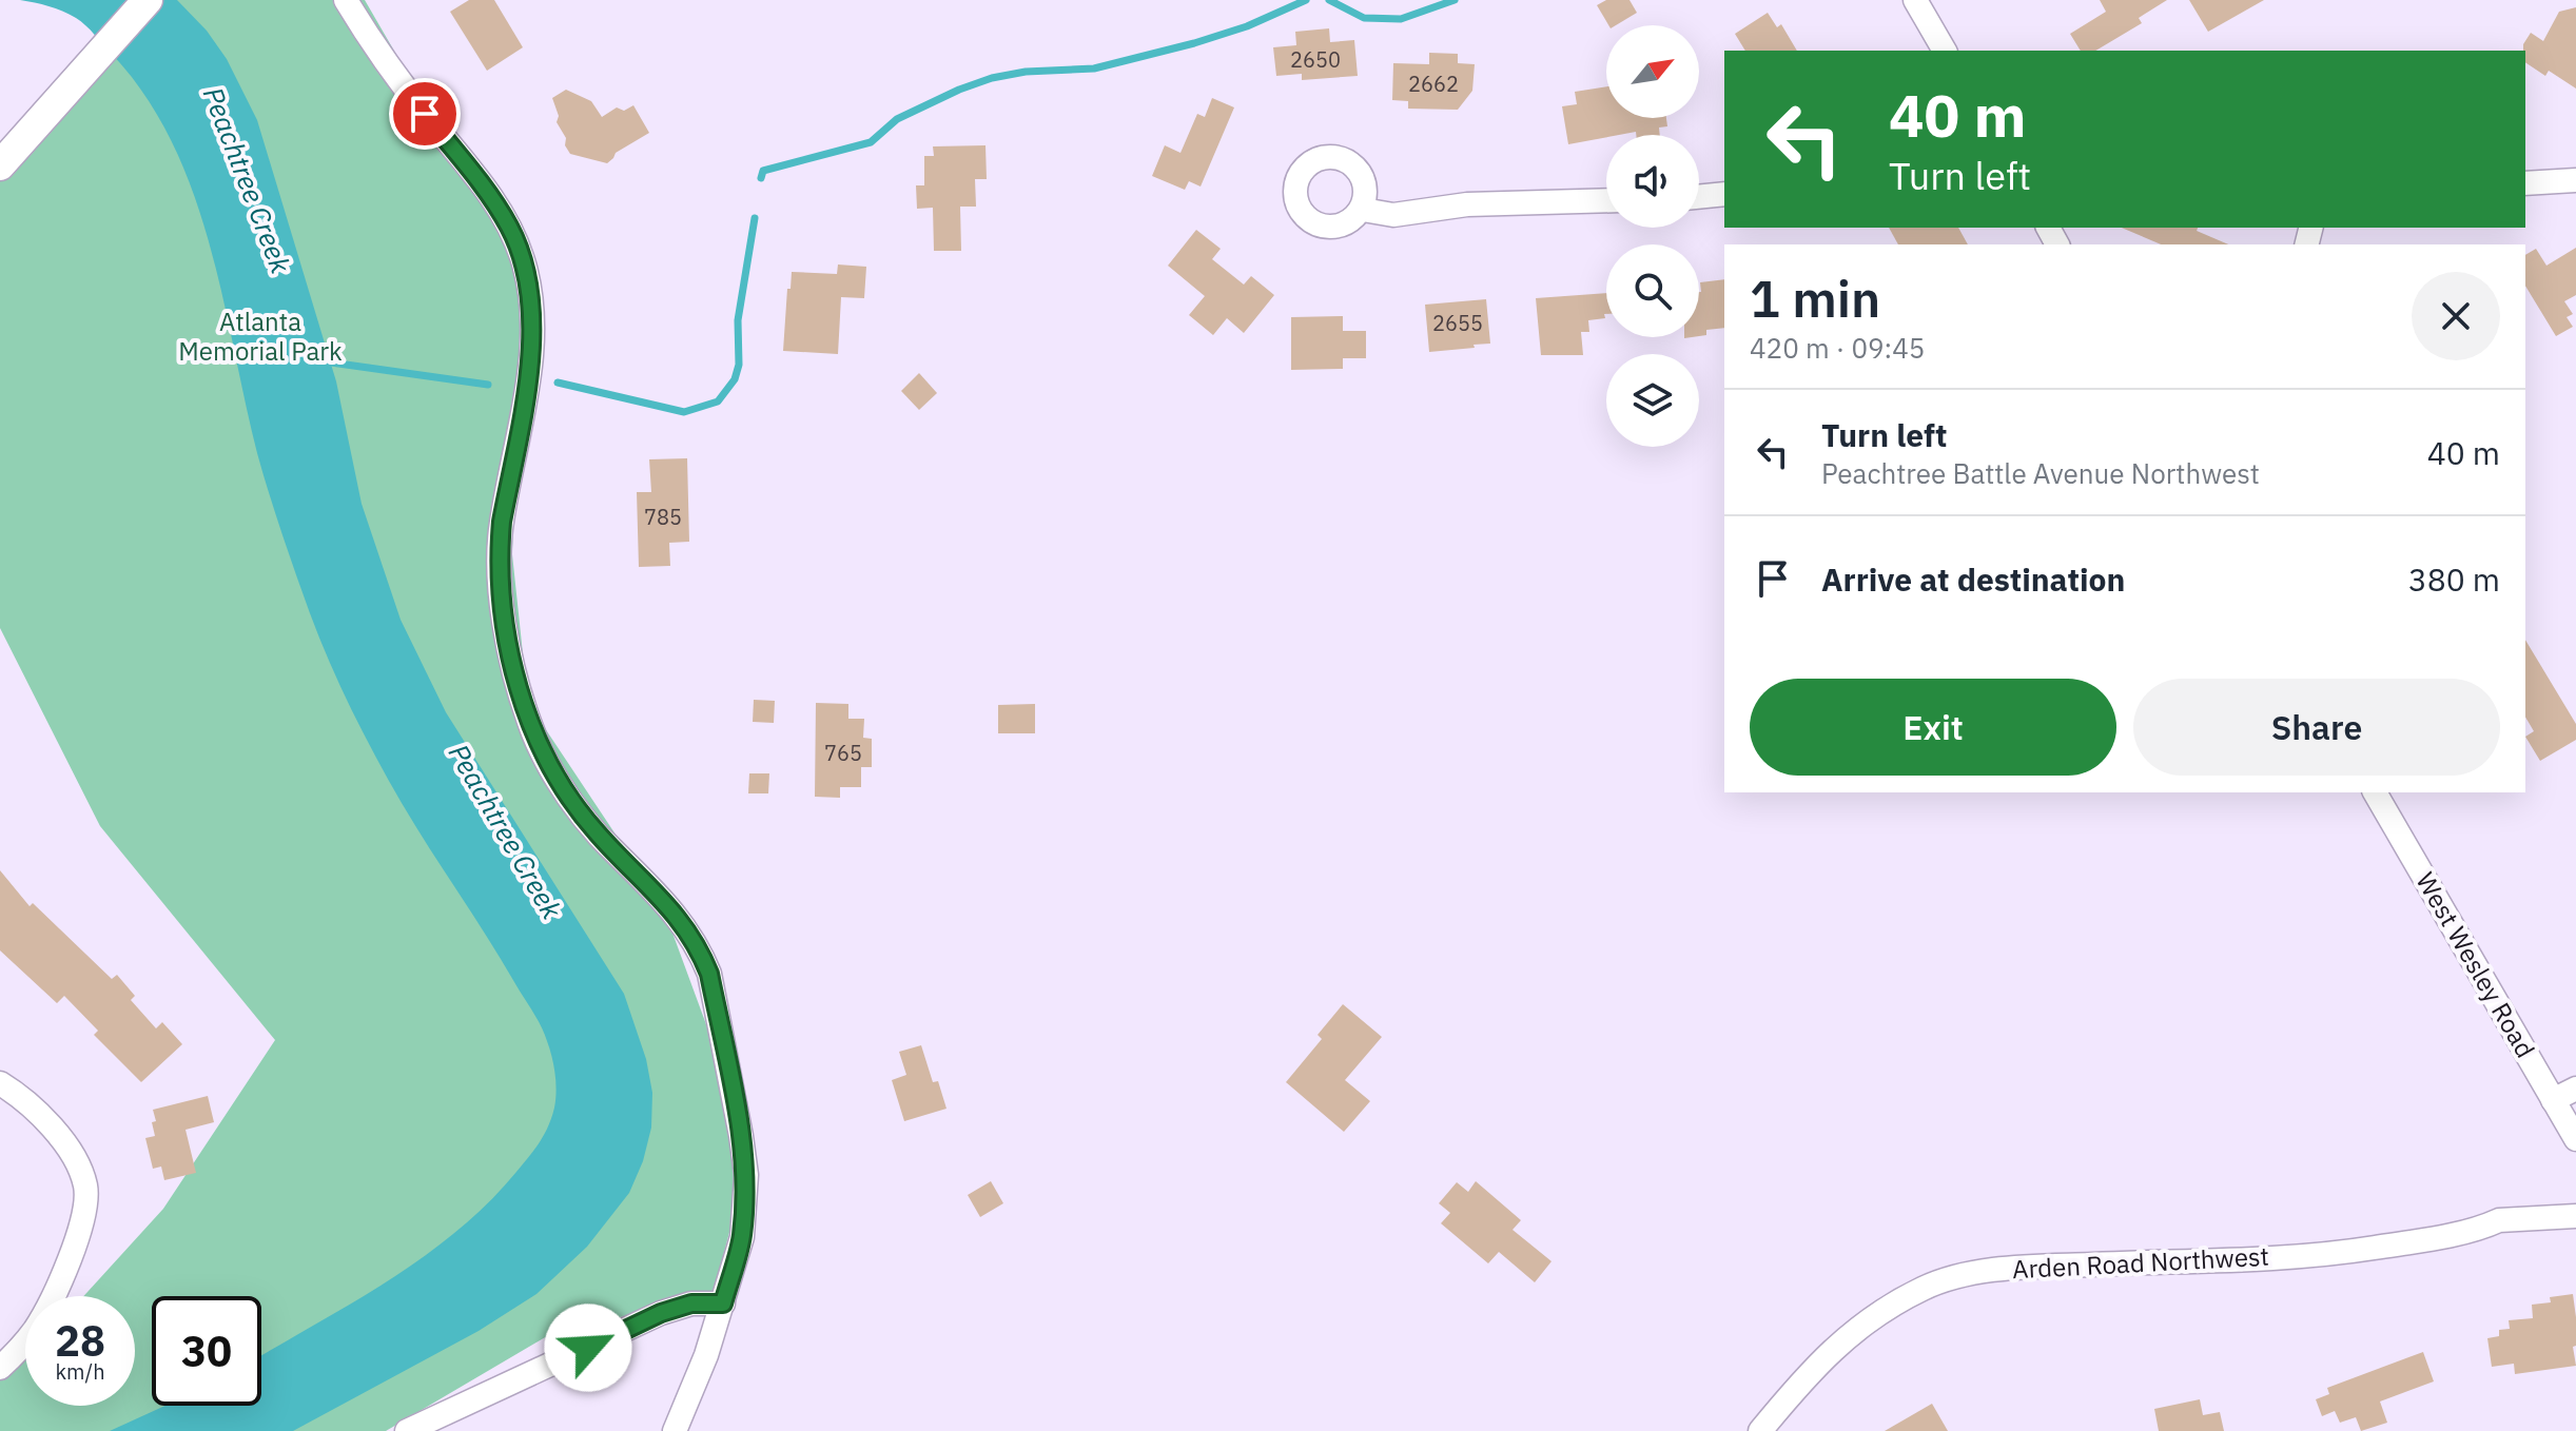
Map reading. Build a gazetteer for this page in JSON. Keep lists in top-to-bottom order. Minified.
{"streets":{"street":["West Wesley Road","Arden Road Northwest"]},"water":["Peachtree Creek"],"parks":["Atlanta Memorial Park"],"house_numbers":["2650","2662","2655","785","765"],"north":"top right","page":{"turn":["40 m","Turn left"],"heading":["1 min","420 m · 09:45"],"list":[{"name":"Turn left","note":"Peachtree Battle Avenue Northwest","value":"40 m"},{"name":"Arrive at destination","value":"380 m"}],"buttons":["Exit","Share"],"speed":"28 km/h","limit":"30"}}
